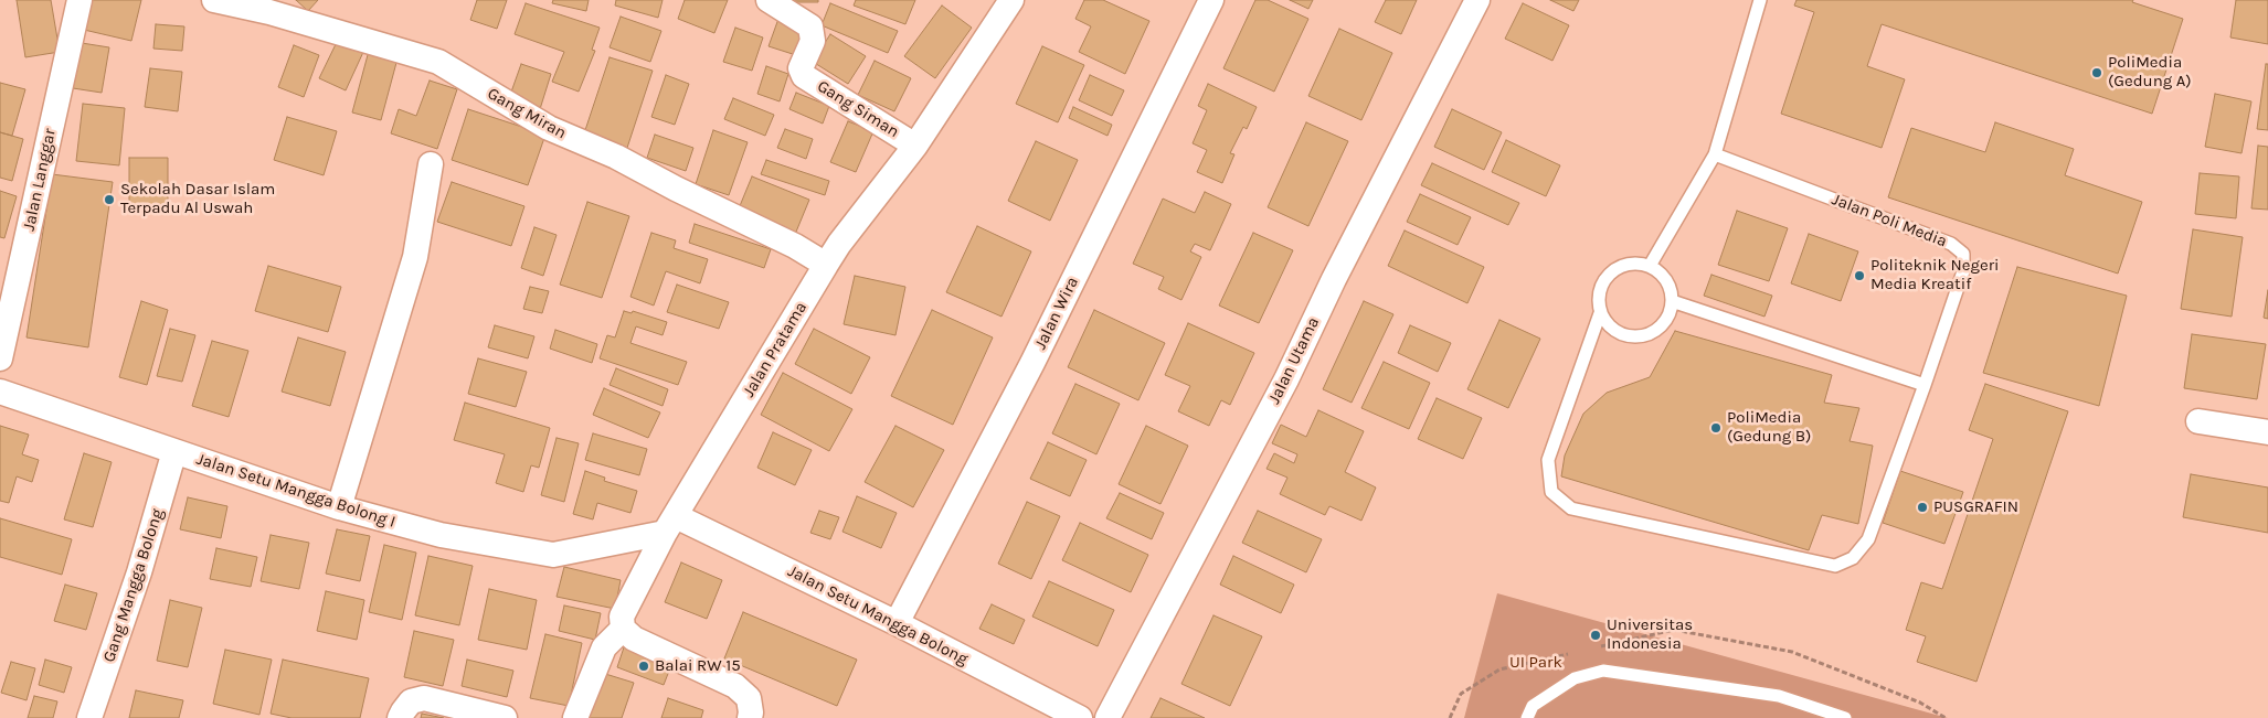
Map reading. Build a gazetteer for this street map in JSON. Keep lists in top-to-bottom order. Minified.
{"streets":{"street":["Gang Siman","Gang Miran","Jalan Langgar","Jalan Wira","Jalan Pratama","Jalan Utama","Jalan Setu Mangga Bolong I","Gang Mangga Bolong","Jalan Setu Mangga Bolong"],"lane":["Jalan Poli Media"]},"crossings":[["Gang Siman","Jalan Pratama"],["Gang Miran","Jalan Pratama"],["Jalan Wira","Jalan Setu Mangga Bolong"],["Jalan Pratama","Jalan Setu Mangga Bolong I"],["Jalan Pratama","Jalan Setu Mangga Bolong"],["Jalan Setu Mangga Bolong I","Gang Mangga Bolong"],["Jalan Setu Mangga Bolong I","Jalan Setu Mangga Bolong"]],"parks":["UI Park"],"places":["PoliMedia (Gedung A)","Sekolah Dasar Islam Terpadu Al Uswah","Politeknik Negeri Media Kreatif","PoliMedia (Gedung B)","PUSGRAFIN","Universitas Indonesia","Balai RW 15"]}
